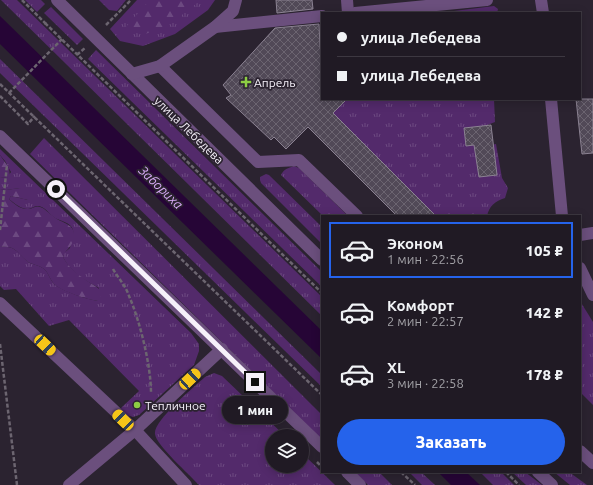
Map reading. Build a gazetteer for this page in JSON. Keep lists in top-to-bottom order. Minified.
{"streets":{"street":["улица Лебедева"]},"water":["Забориха"],"places":{"health":["Апрель"],"other":["Тепличное"]},"page":{"banner":["улица Лебедева","улица Лебедева"],"list":[{"name":"Эконом","note":"1 мин · 22:56","value":"105 ₽"},{"name":"Комфорт","note":"2 мин · 22:57","value":"142 ₽"},{"name":"XL","note":"3 мин · 22:58","value":"178 ₽"}],"bubble":"1 мин","buttons":"Заказать"}}
